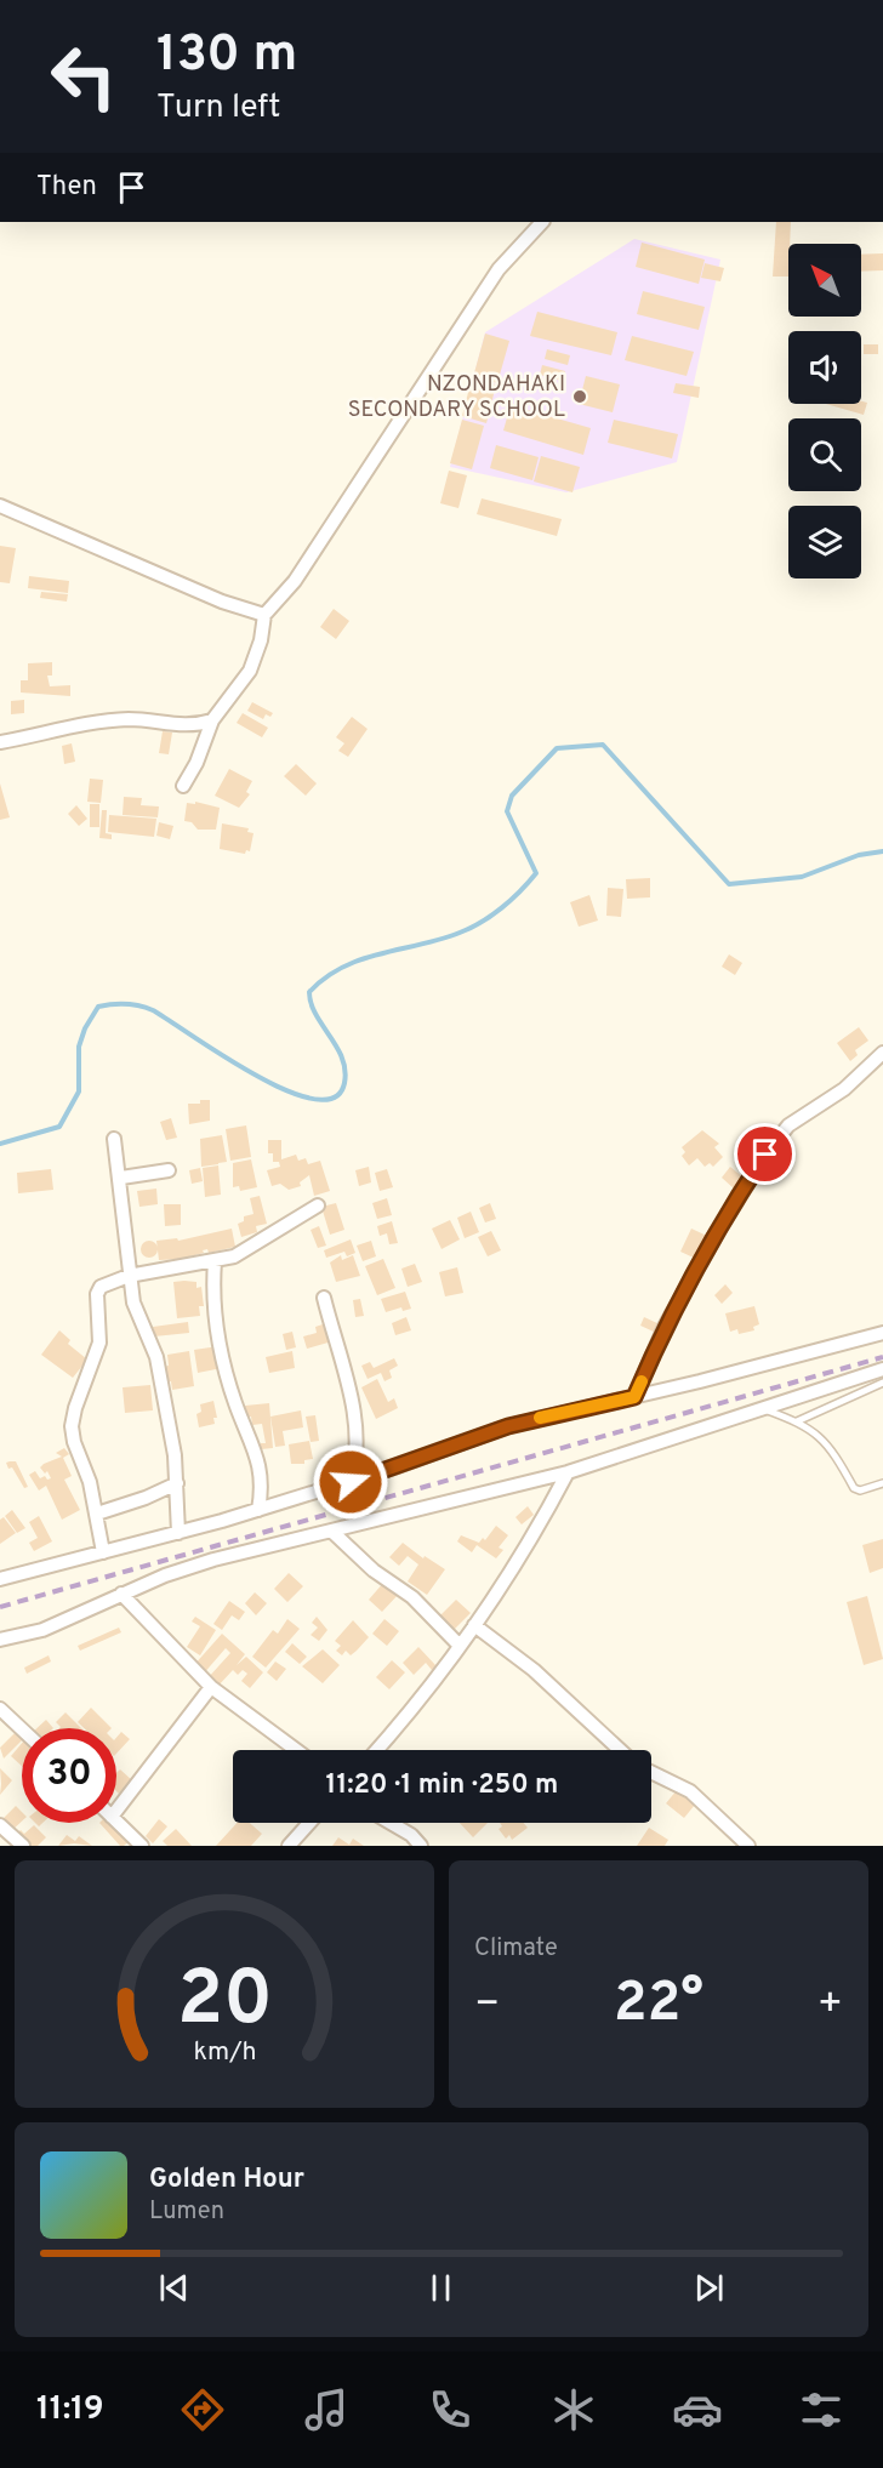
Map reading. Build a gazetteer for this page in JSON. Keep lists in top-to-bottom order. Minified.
{"places":["NZONDAHAKI SECONDARY SCHOOL"],"north":"top left","page":{"turn":["130 m","Turn left"],"then":"Then","limit":"30","trip":"11:20 · 1 min · 250 m","tile":"Climate","heat":["−","22°","+"],"song":["Golden Hour","Lumen"],"tabs":"11:19","gauge":["20","km/h"]}}
